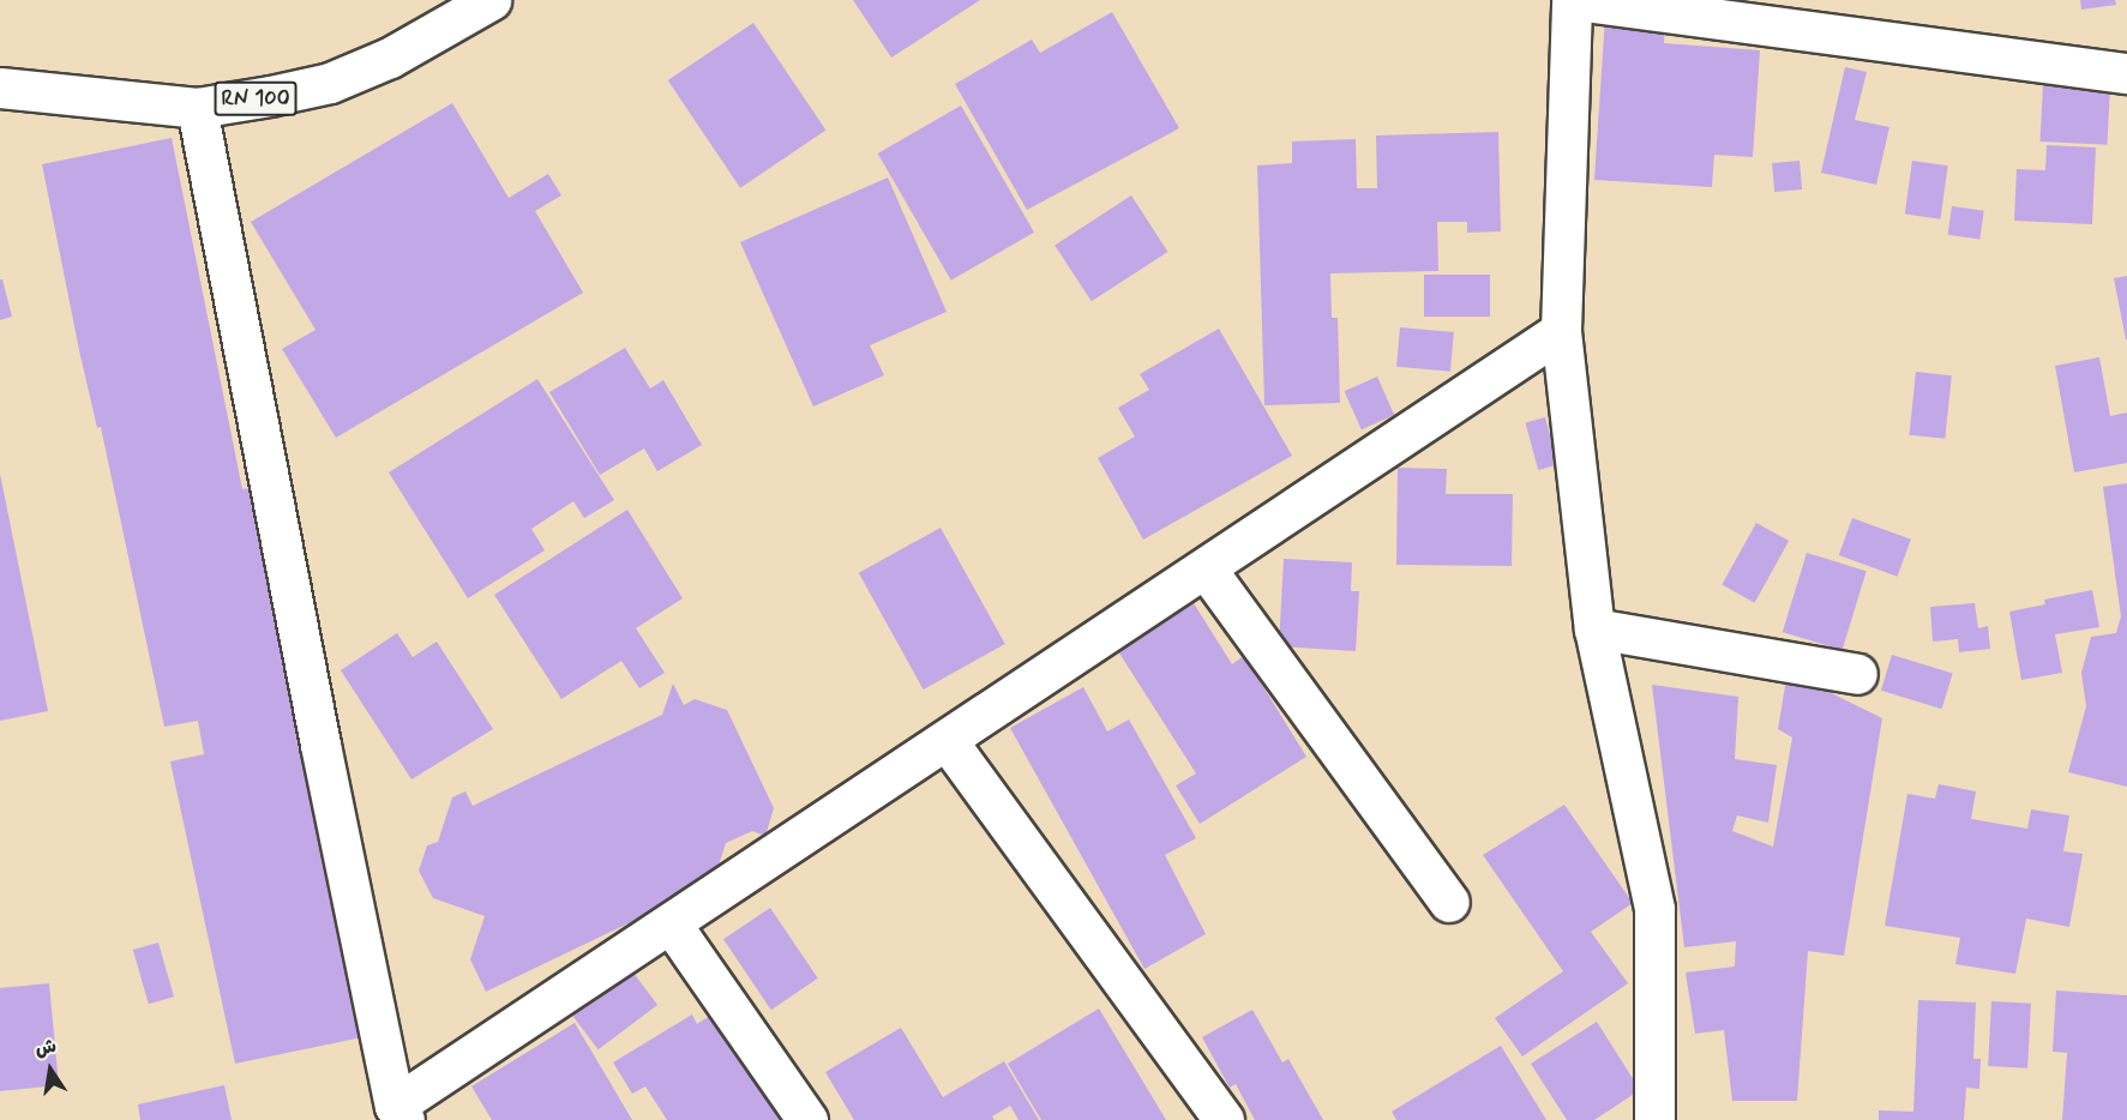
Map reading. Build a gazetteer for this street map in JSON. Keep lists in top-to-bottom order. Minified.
{"streets":{"street":["RN 100"]},"north":"top"}
